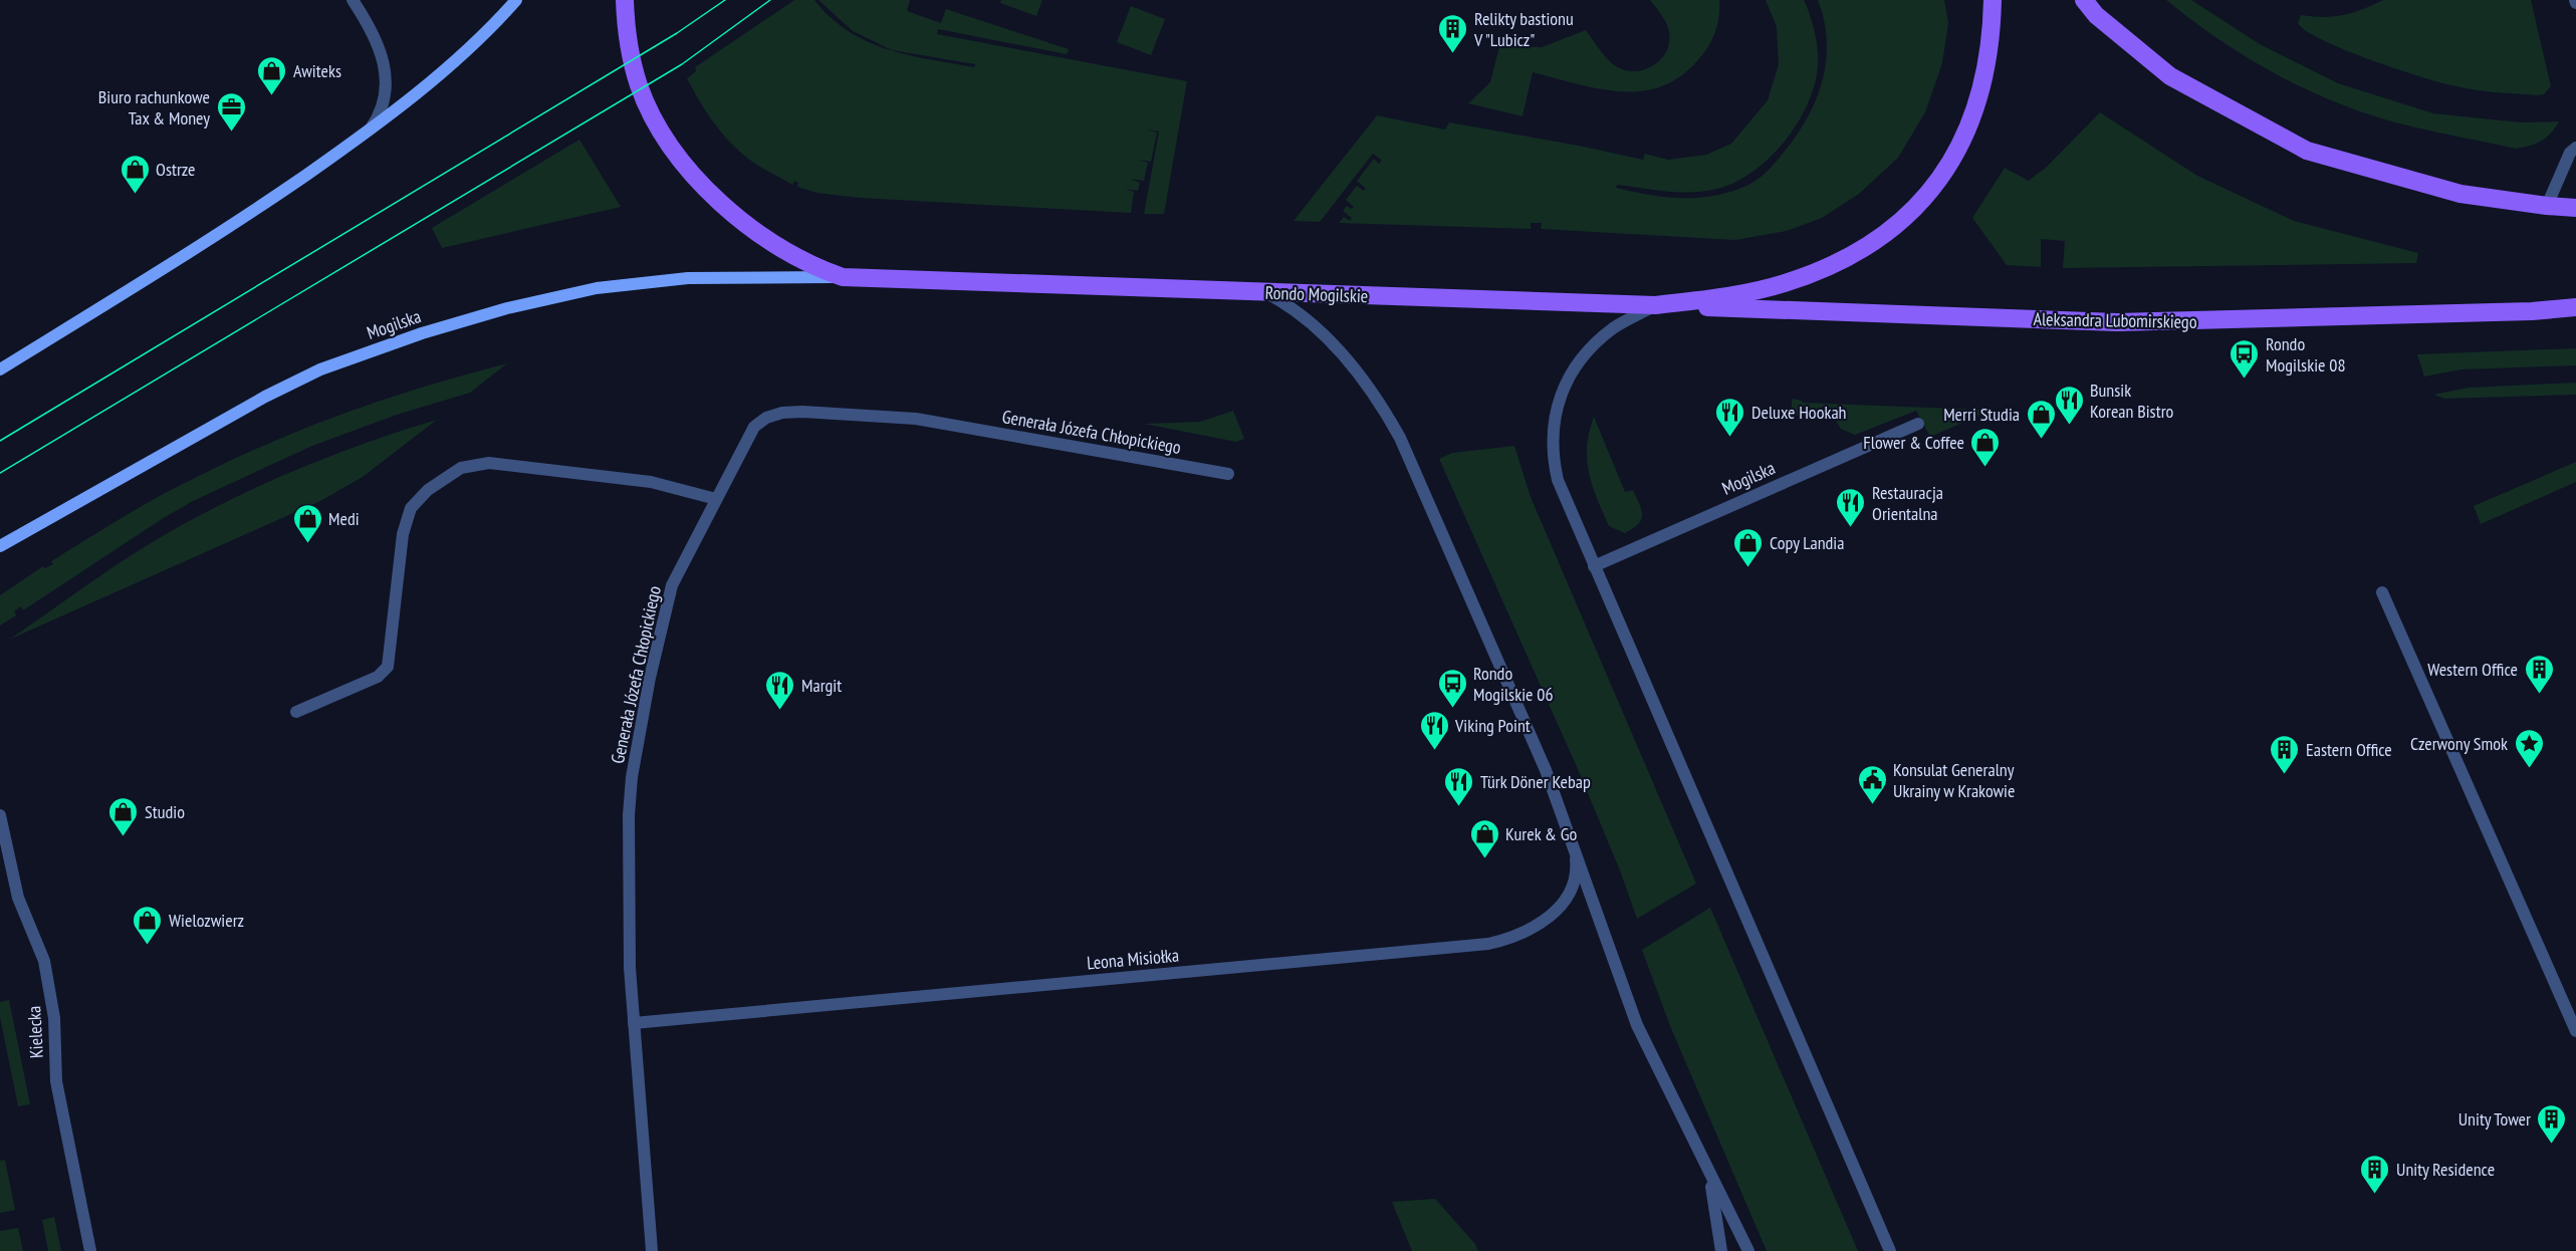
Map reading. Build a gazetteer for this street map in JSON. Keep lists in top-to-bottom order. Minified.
{"streets":{"main road":["Rondo Mogilskie","Aleksandra Lubomirskiego","Mogilska"],"street":["Generała Józefa Chłopickiego","Leona Misiołka","Kielecka"]},"crossings":[["Rondo Mogilskie","Aleksandra Lubomirskiego"],["Rondo Mogilskie","Mogilska"],["Generała Józefa Chłopickiego","Leona Misiołka"]],"places":{"building":["Relikty bastionu V \"Lubicz\"","Western Office","Eastern Office","Unity Tower","Unity Residence"],"shop":["Awiteks","Ostrze","Merri Studia","Flower & Coffee","Medi","Copy Landia","Studio","Kurek & Go","Wielozwierz"],"office":["Biuro rachunkowe Tax & Money"],"bus stop":["Rondo Mogilskie 08","Rondo Mogilskie 06"],"restaurant":["Bunsik Korean Bistro","Deluxe Hookah","Restauracja Orientalna","Margit","Viking Point","Türk Döner Kebap"],"place":["Czerwony Smok"],"public building":["Konsulat Generalny Ukrainy w Krakowie"]}}
